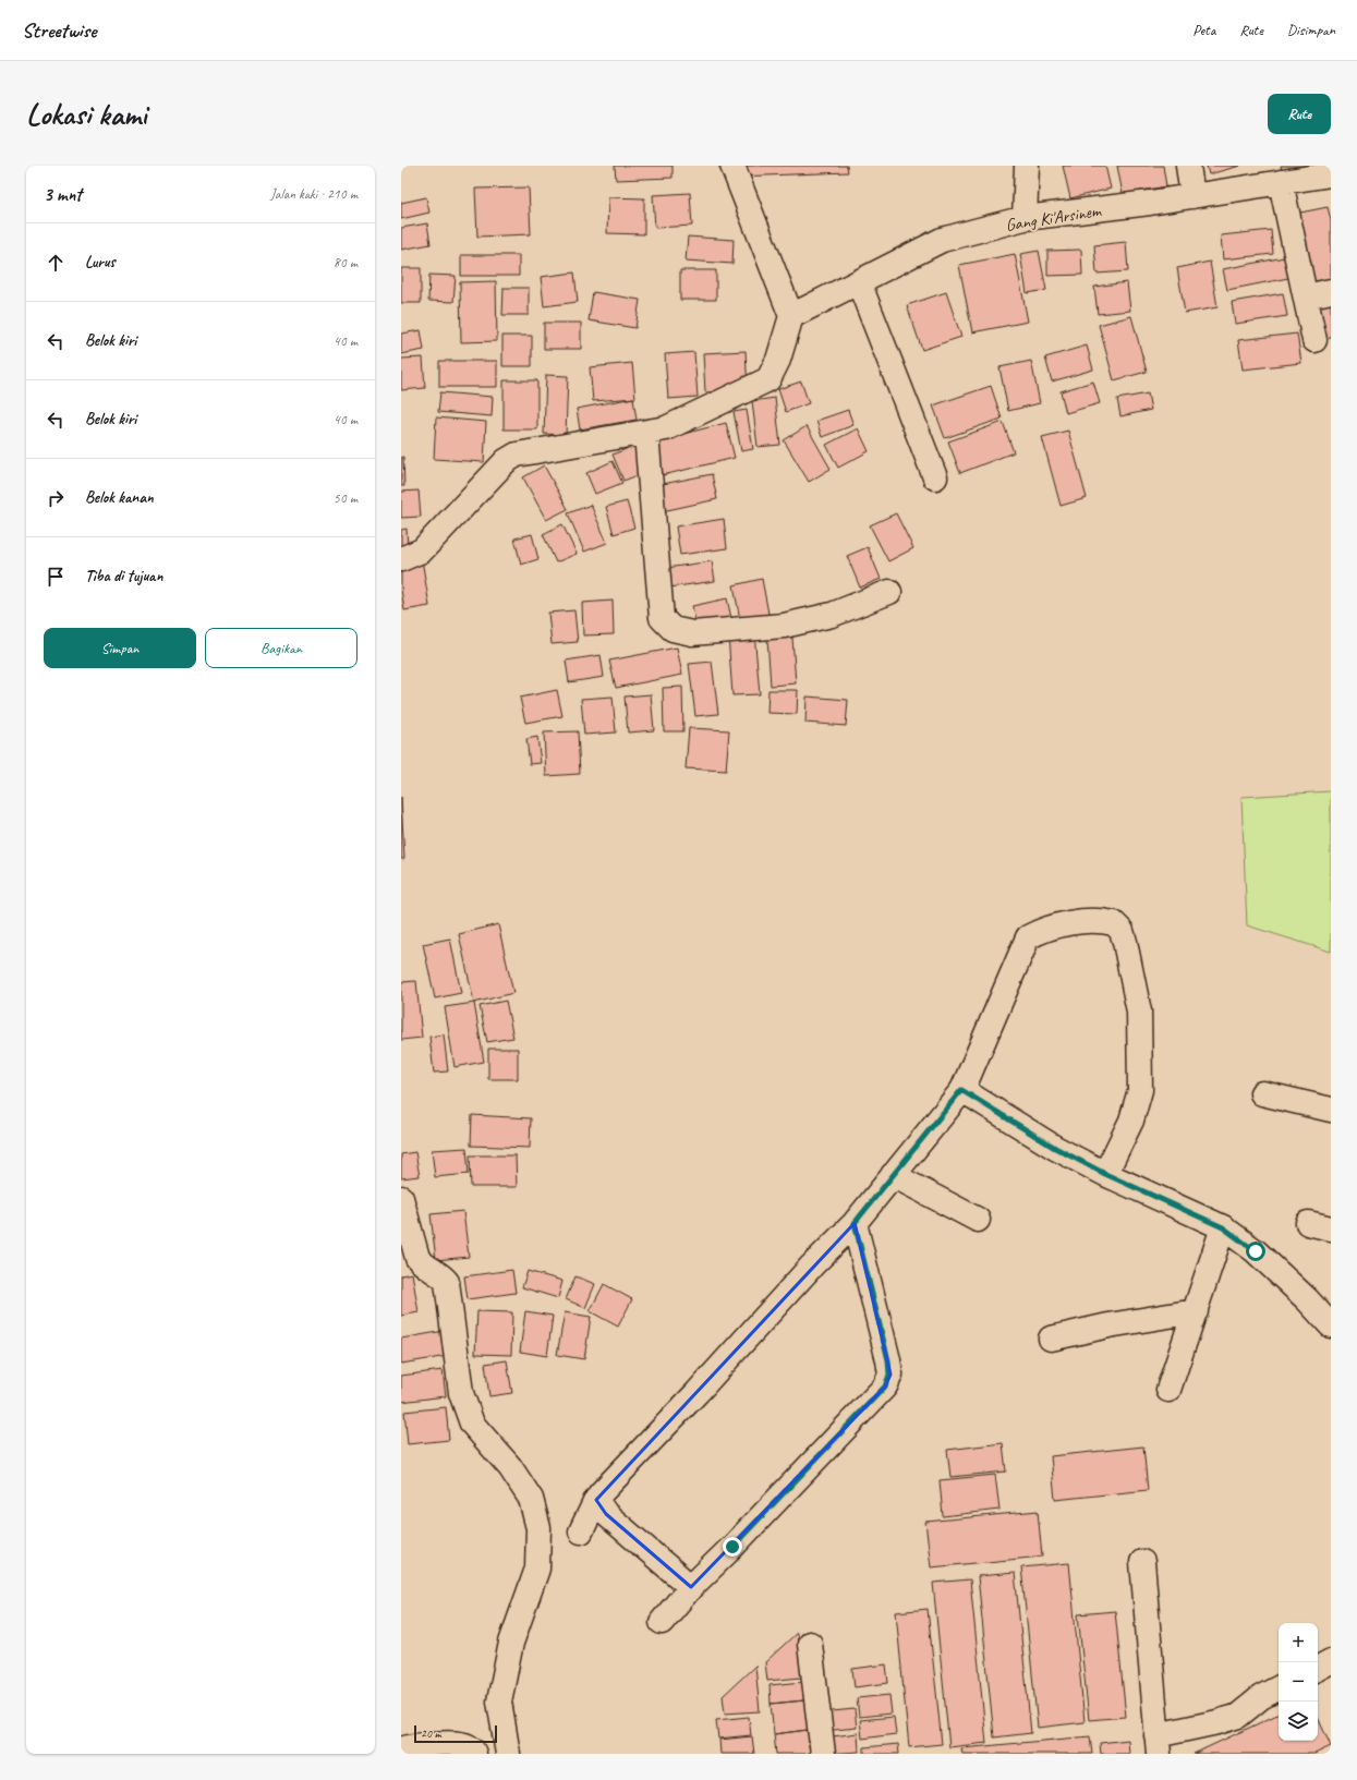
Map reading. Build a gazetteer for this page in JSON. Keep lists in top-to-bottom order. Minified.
{"streets":{"street":["Gang Ki'Arsinem"]},"scale_bar":"20 m","page":{"header":"Streetwise","nav":["Peta","Rute","Disimpan"],"buttons":["Rute",["Simpan","Bagikan"]],"title":"Lokasi kami","heading":["3 mnt","Jalan kaki · 210 m"],"list":[["Lurus","80 m"],["Belok kiri","40 m"],["Belok kiri","40 m"],["Belok kanan","50 m"],"Tiba di tujuan"],"map_buttons":["+","−"],"scale":"20 m"}}
